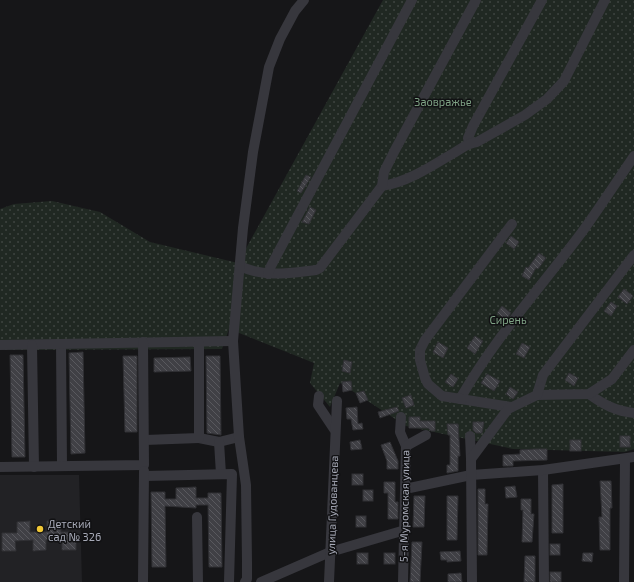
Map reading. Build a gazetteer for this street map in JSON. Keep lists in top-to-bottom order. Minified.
{"streets":{"street":["улица Гудованцева","5-я Муромская улица"]},"parks":["Заовражье","Сирень"],"places":["Детский сад № 326"]}
